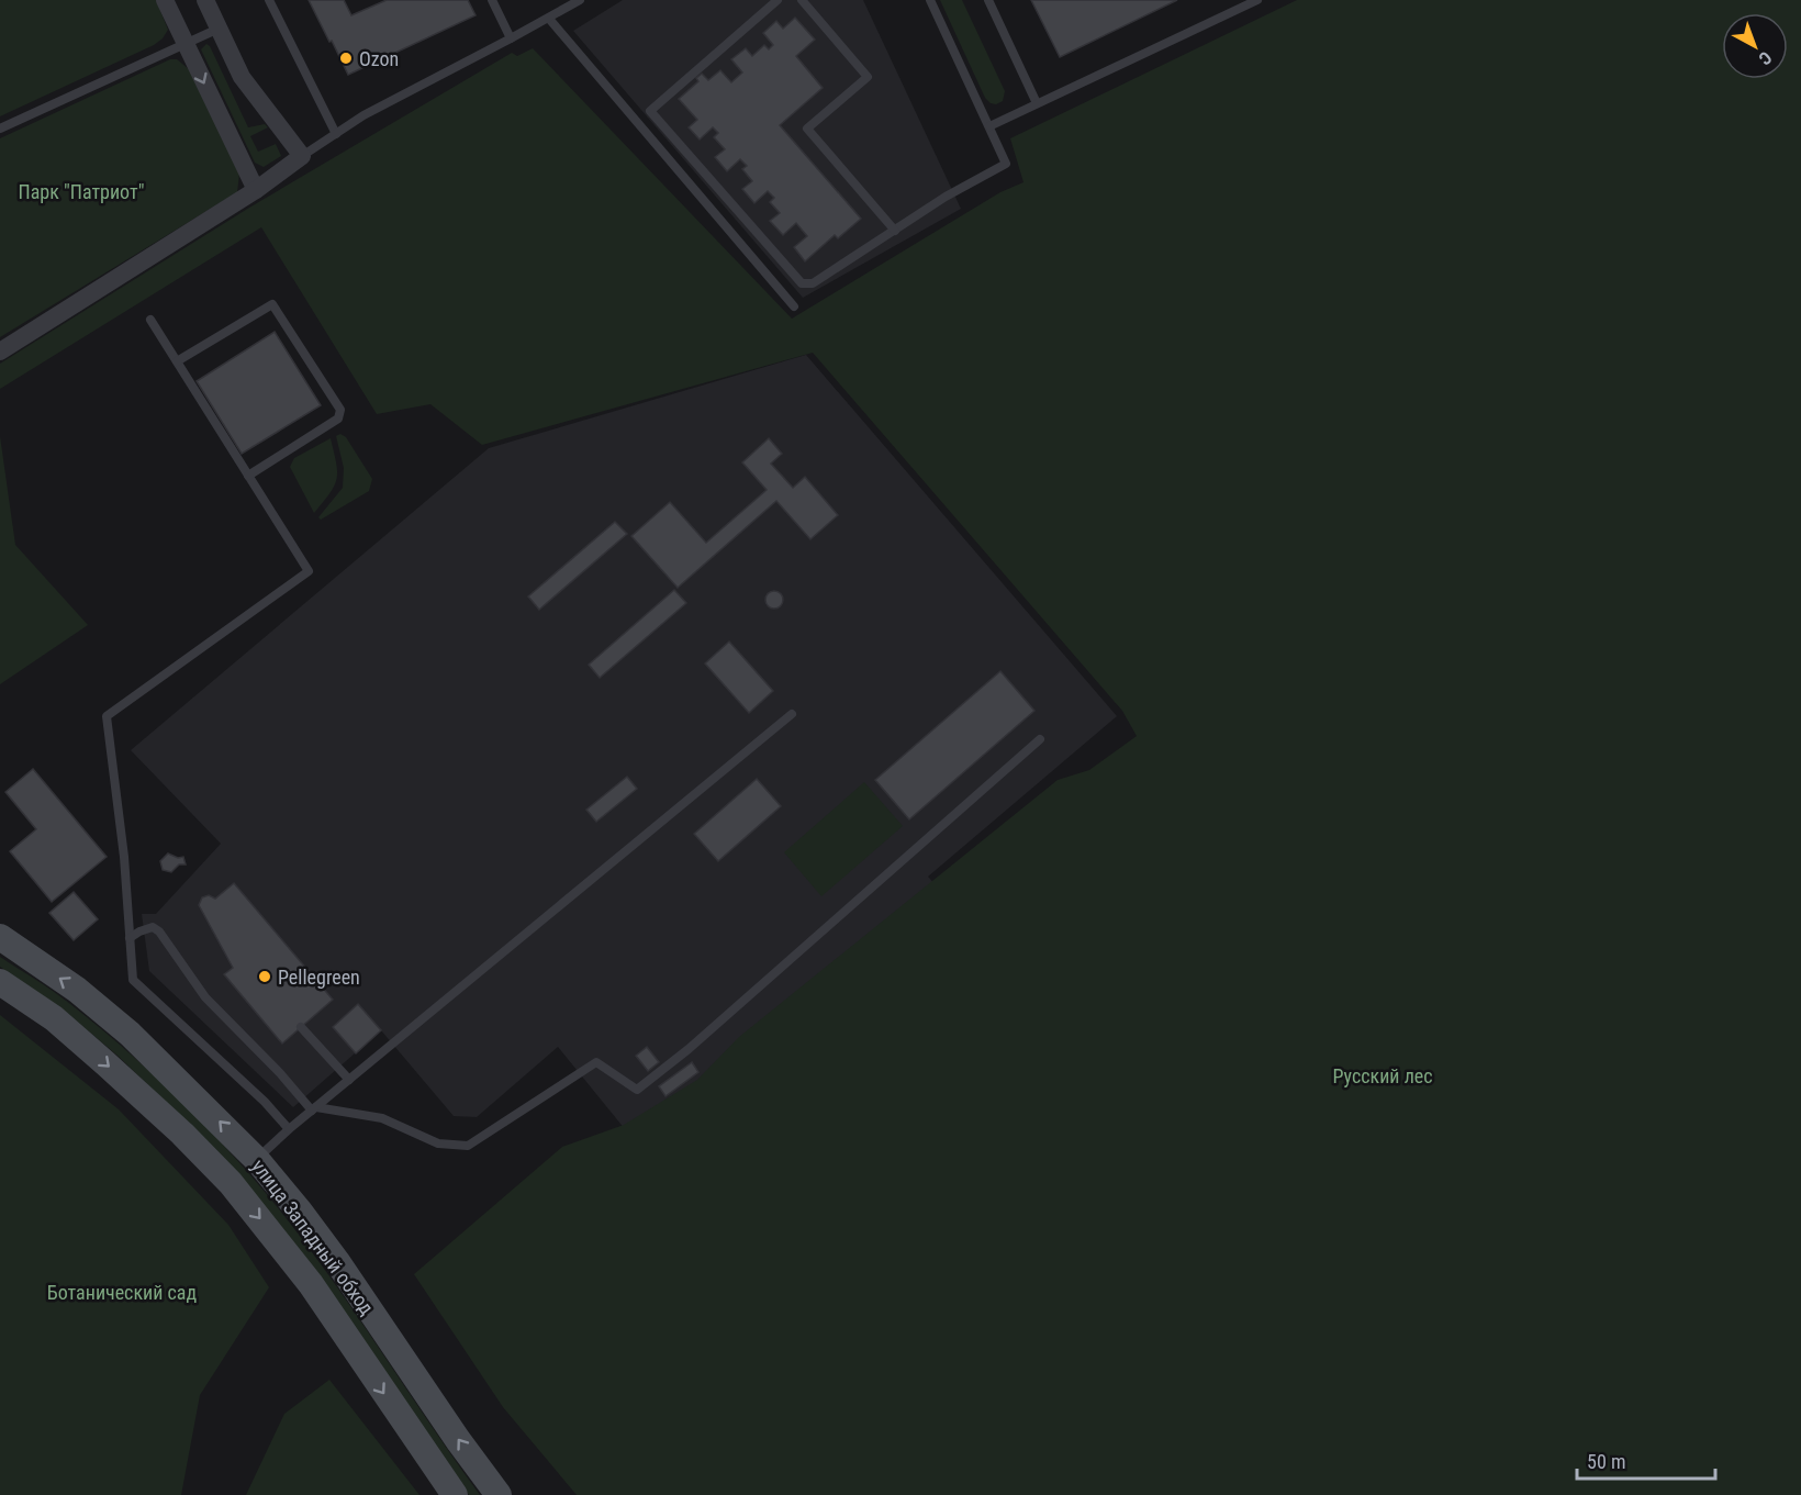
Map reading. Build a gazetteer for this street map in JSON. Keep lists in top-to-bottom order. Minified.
{"streets":{"main road":["улица Западный обход"]},"parks":["Парк \"Патриот\"","Русский лес","Ботанический сад"],"places":["Ozon","Pellegreen"],"scale_bar":"50 m","north":"bottom right"}
